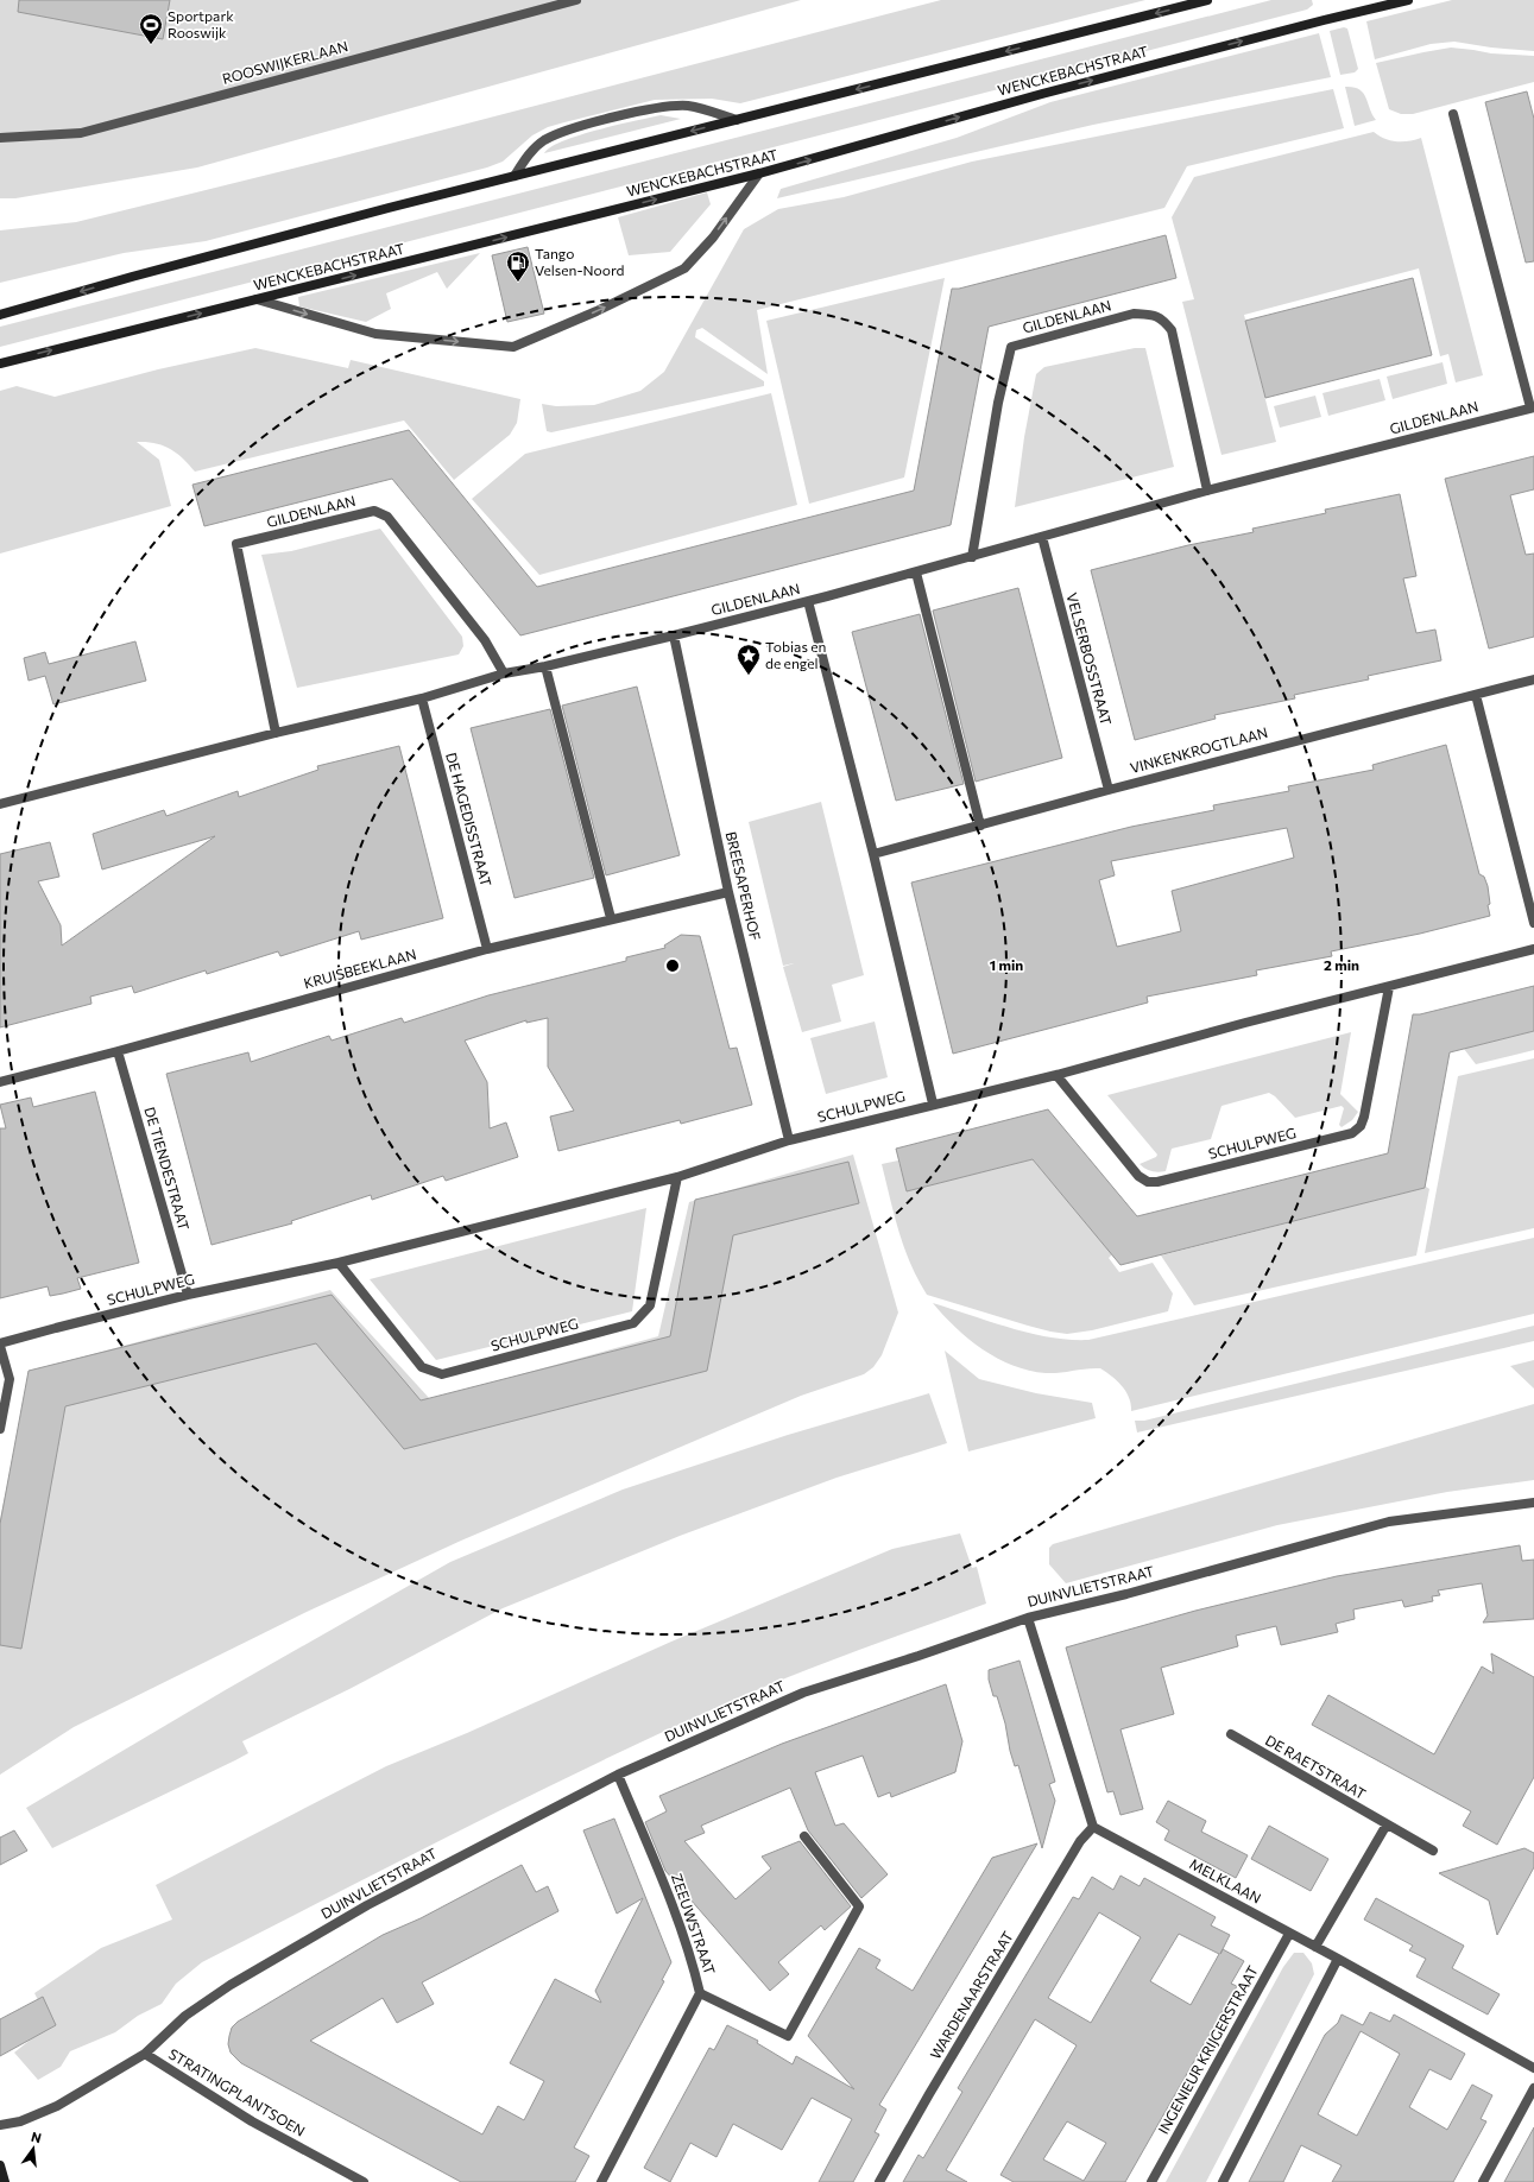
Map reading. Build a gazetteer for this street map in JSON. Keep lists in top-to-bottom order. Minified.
{"streets":{"street":["ROOSWIJKERLAAN","WENCKEBACHSTRAAT","GILDENLAAN","VELSERBOSSTRAAT","VINKENKROGTLAAN","DE HAGEDISSTRAAT","BREESAPERHOF","KRUISBEEKLAAN","SCHULPWEG","DE TIENDESTRAAT","DUINVLIETSTRAAT","DE RAETSTRAAT","MELKLAAN","ZEEUWSTRAAT","WARDENAARSTRAAT","INGENIEUR KRIJGERSTRAAT","STRATINGPLANTSOEN"]},"crossings":[["GILDENLAAN","VELSERBOSSTRAAT"],["GILDENLAAN","DE HAGEDISSTRAAT"],["GILDENLAAN","BREESAPERHOF"],["VELSERBOSSTRAAT","VINKENKROGTLAAN"],["DE HAGEDISSTRAAT","KRUISBEEKLAAN"],["BREESAPERHOF","KRUISBEEKLAAN"],["BREESAPERHOF","SCHULPWEG"],["KRUISBEEKLAAN","DE TIENDESTRAAT"],["SCHULPWEG","DE TIENDESTRAAT"],["DUINVLIETSTRAAT","ZEEUWSTRAAT"],["DUINVLIETSTRAAT","STRATINGPLANTSOEN"],["MELKLAAN","WARDENAARSTRAAT"],["MELKLAAN","INGENIEUR KRIJGERSTRAAT"]],"places":{"sports":["Sportpark Rooswijk"],"fuel station":["Tango Velsen-Noord"],"place":["Tobias en de engel"]},"north":"top","rings":["1 min","2 min"]}
